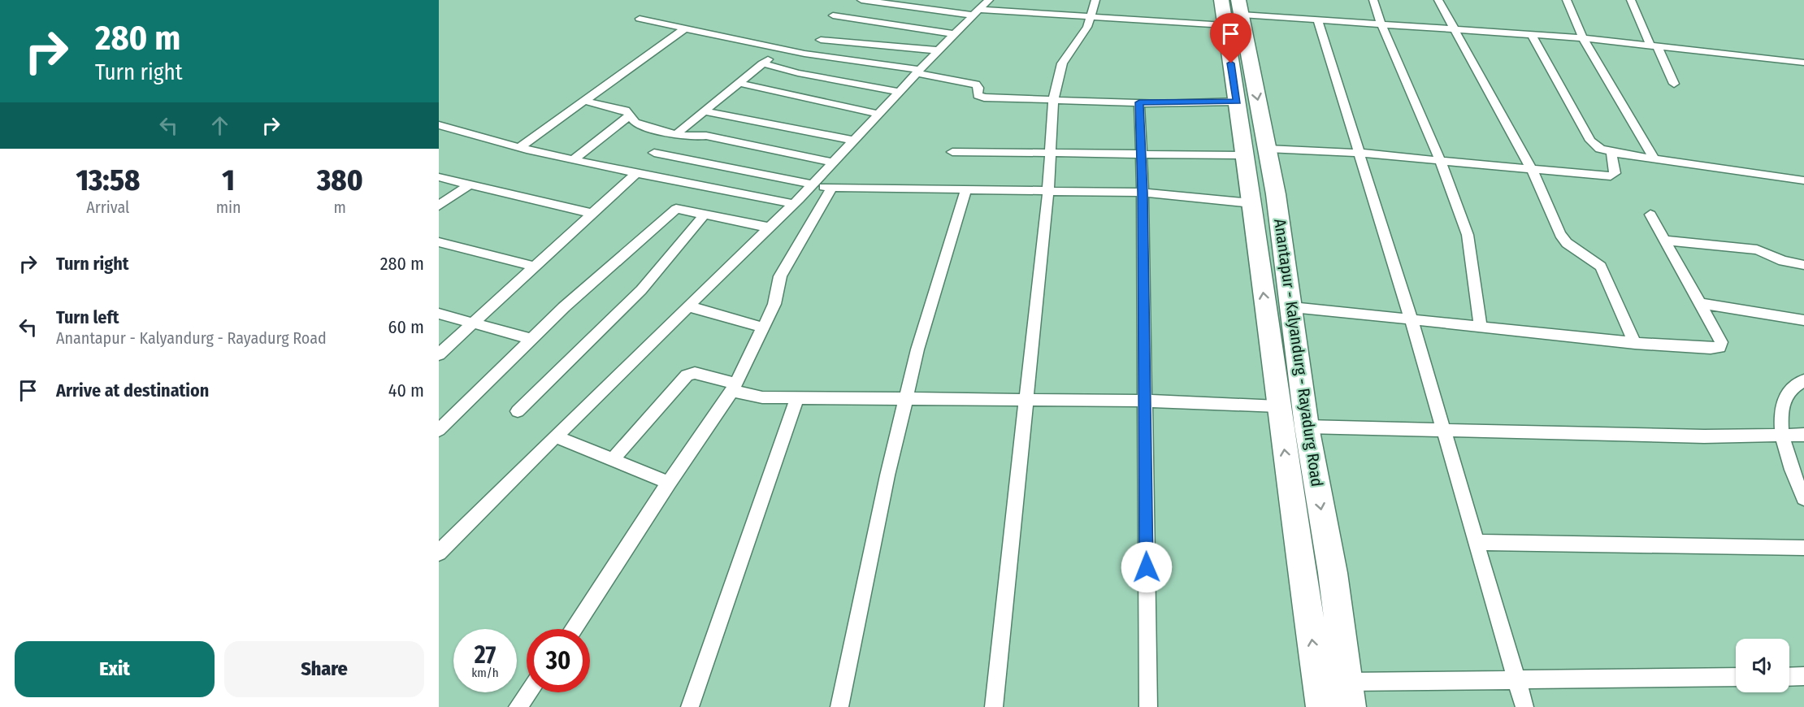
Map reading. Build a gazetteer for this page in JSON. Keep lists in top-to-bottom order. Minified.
{"streets":{"highway":["Anantapur - Kalyandurg - Rayadurg Road"]},"page":{"turn":["280 m","Turn right"],"eta":["13:58","Arrival","1","min","380","m"],"list":[{"name":"Turn right","value":"280 m"},{"name":"Turn left","note":"Anantapur - Kalyandurg - Rayadurg Road","value":"60 m"},{"name":"Arrive at destination","value":"40 m"}],"speed":"27 km/h","limit":"30","buttons":["Exit","Share"]}}
